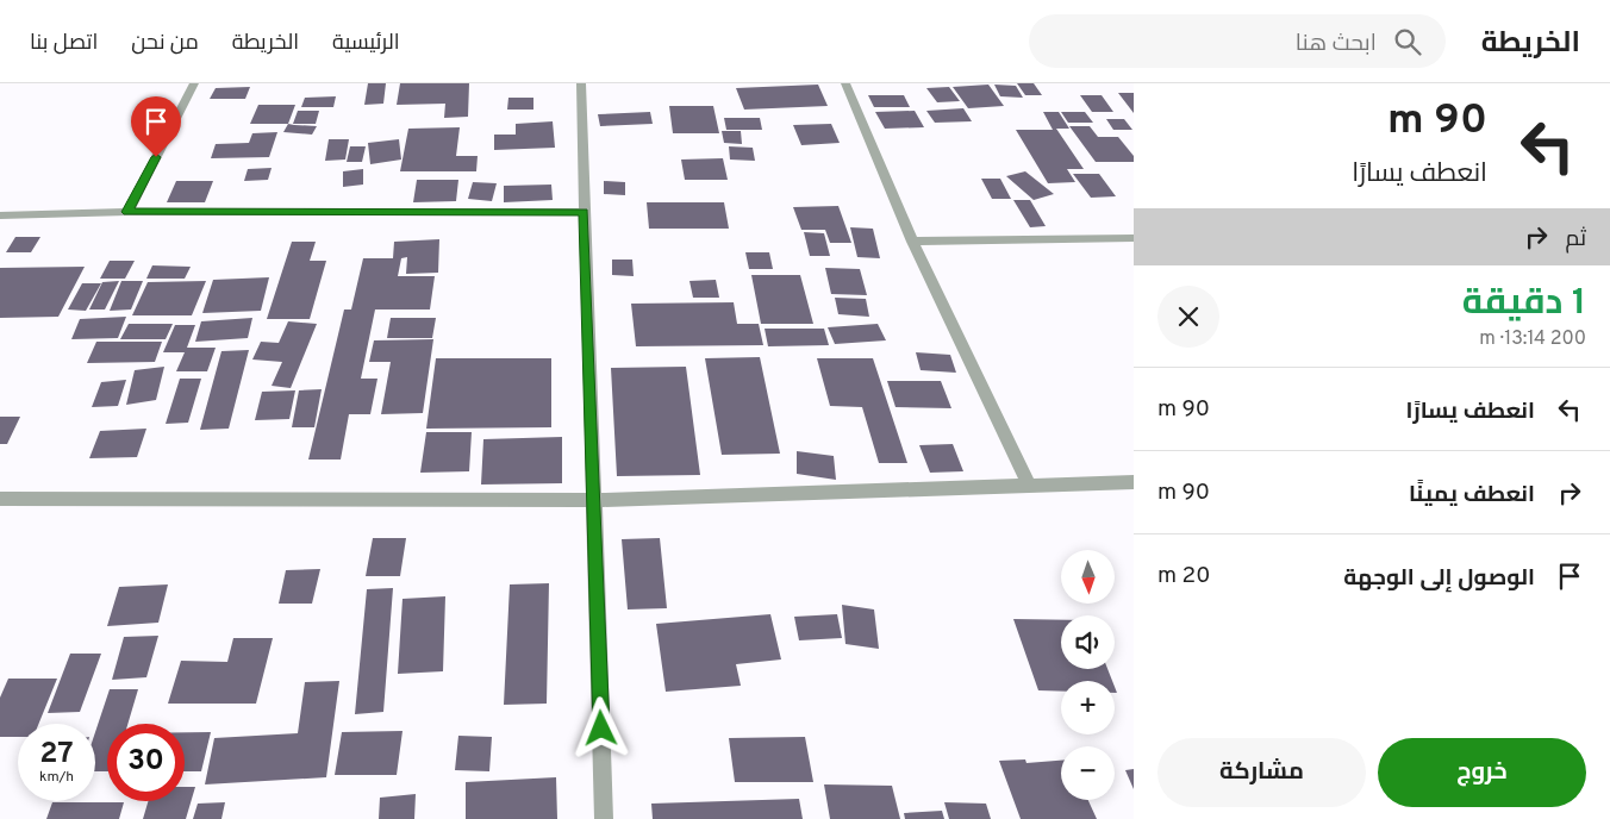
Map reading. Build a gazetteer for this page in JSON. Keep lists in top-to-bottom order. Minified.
{"north":"bottom","page":{"header":"الخريطة","search":"ابحث هنا","nav":["الرئيسية","الخريطة","من نحن","اتصل بنا"],"turn":["90 m","انعطف يسارًا"],"then":"ثم","heading":["1 دقيقة","200 m · 13:14"],"list":[{"name":"انعطف يسارًا","value":"90 m"},{"name":"انعطف يمينًا","value":"90 m"},{"name":"الوصول إلى الوجهة","value":"20 m"}],"map_buttons":["+","−"],"speed":"27 km/h","limit":"30","buttons":["خروج","مشاركة"]}}
